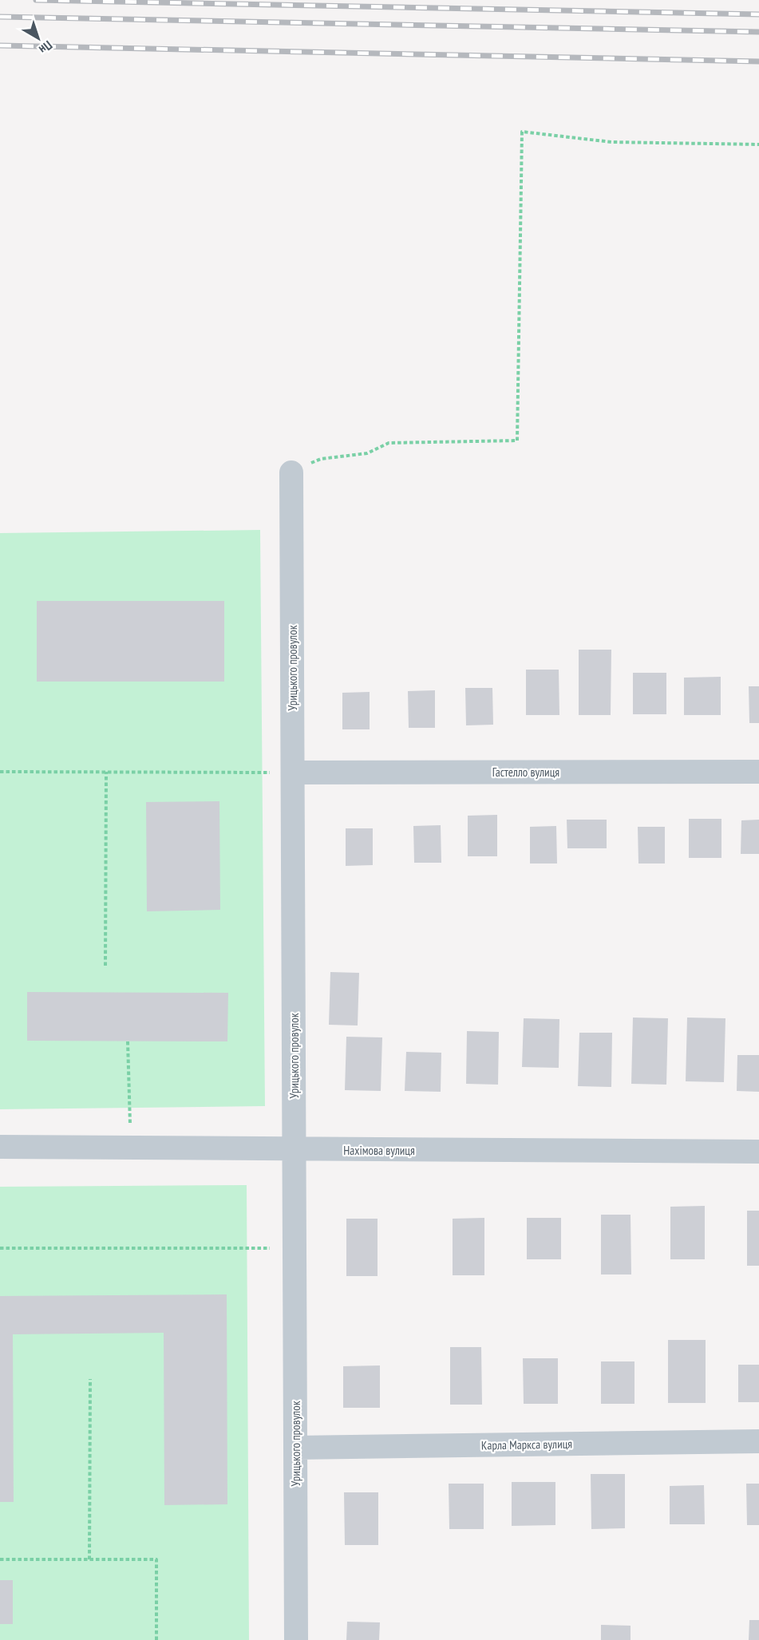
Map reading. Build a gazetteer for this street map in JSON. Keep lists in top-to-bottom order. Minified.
{"streets":{"street":["Урицького провулок","Гастелло вулиця","Нахімова вулиця","Карла Маркса вулиця"]},"crossings":[["Урицького провулок","Гастелло вулиця"],["Урицького провулок","Нахімова вулиця"],["Урицького провулок","Карла Маркса вулиця"]],"north":"bottom right"}
